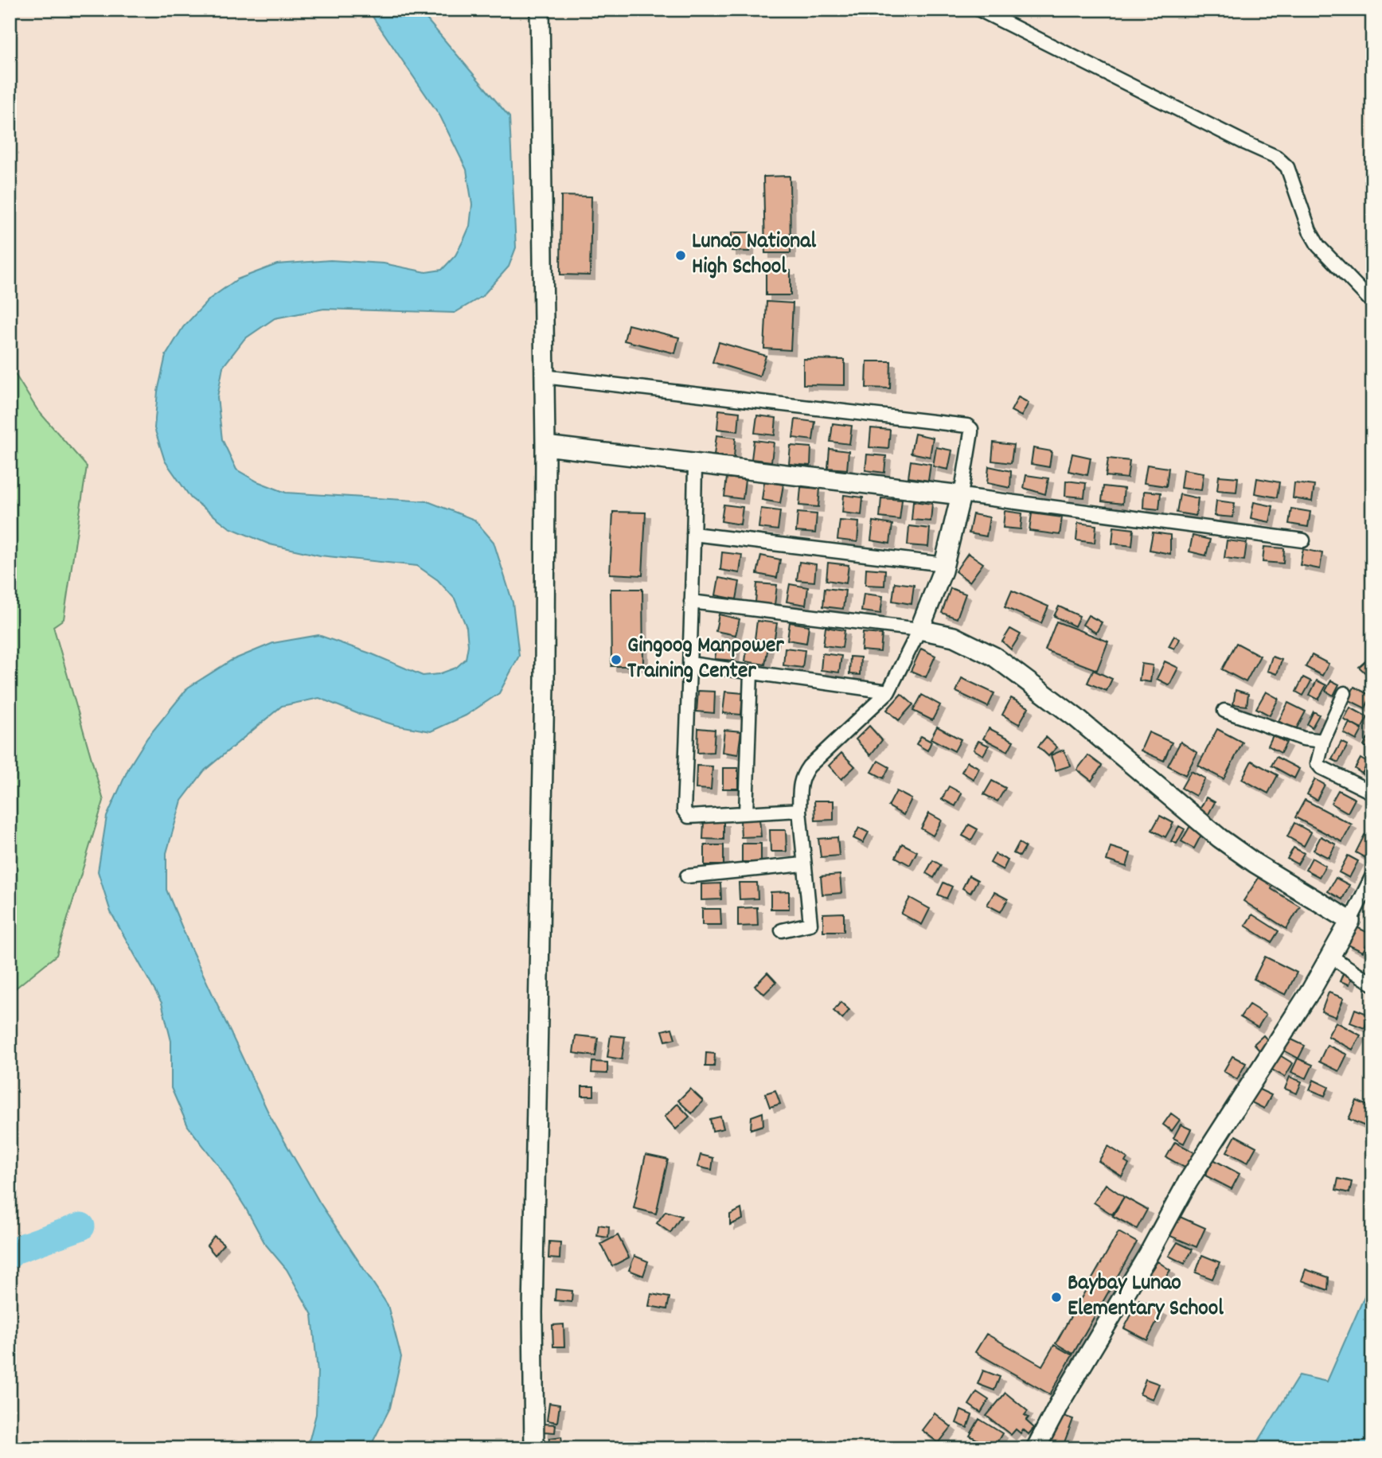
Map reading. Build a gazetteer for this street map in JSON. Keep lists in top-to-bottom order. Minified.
{"places":["Lunao National High School","Gingoog Manpower Training Center","Baybay Lunao Elementary School"]}
